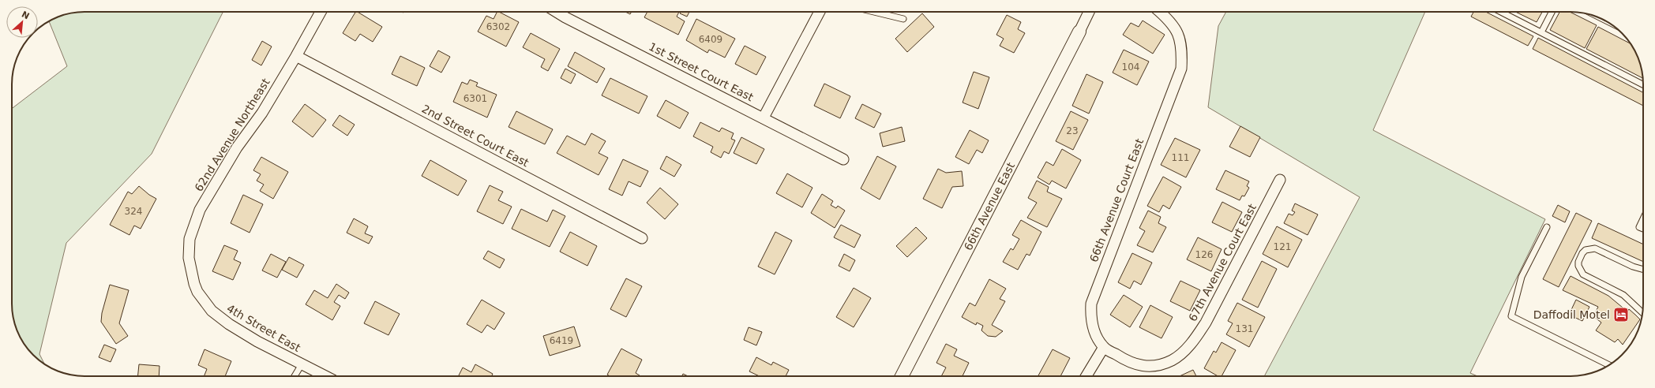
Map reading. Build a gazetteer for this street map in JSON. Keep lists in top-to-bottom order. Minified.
{"streets":{"street":["1st Street Court East","62nd Avenue Northeast","2nd Street Court East","66th Avenue Court East","66th Avenue East","67th Avenue Court East","4th Street East"]},"crossings":[["62nd Avenue Northeast","2nd Street Court East"],["62nd Avenue Northeast","4th Street East"],["66th Avenue Court East","67th Avenue Court East"]],"places":{"hotel":["Daffodil Motel"]},"house_numbers":["6302","6409","104","6301","23","111","324","121","126","131","6419"],"north":"top right"}
